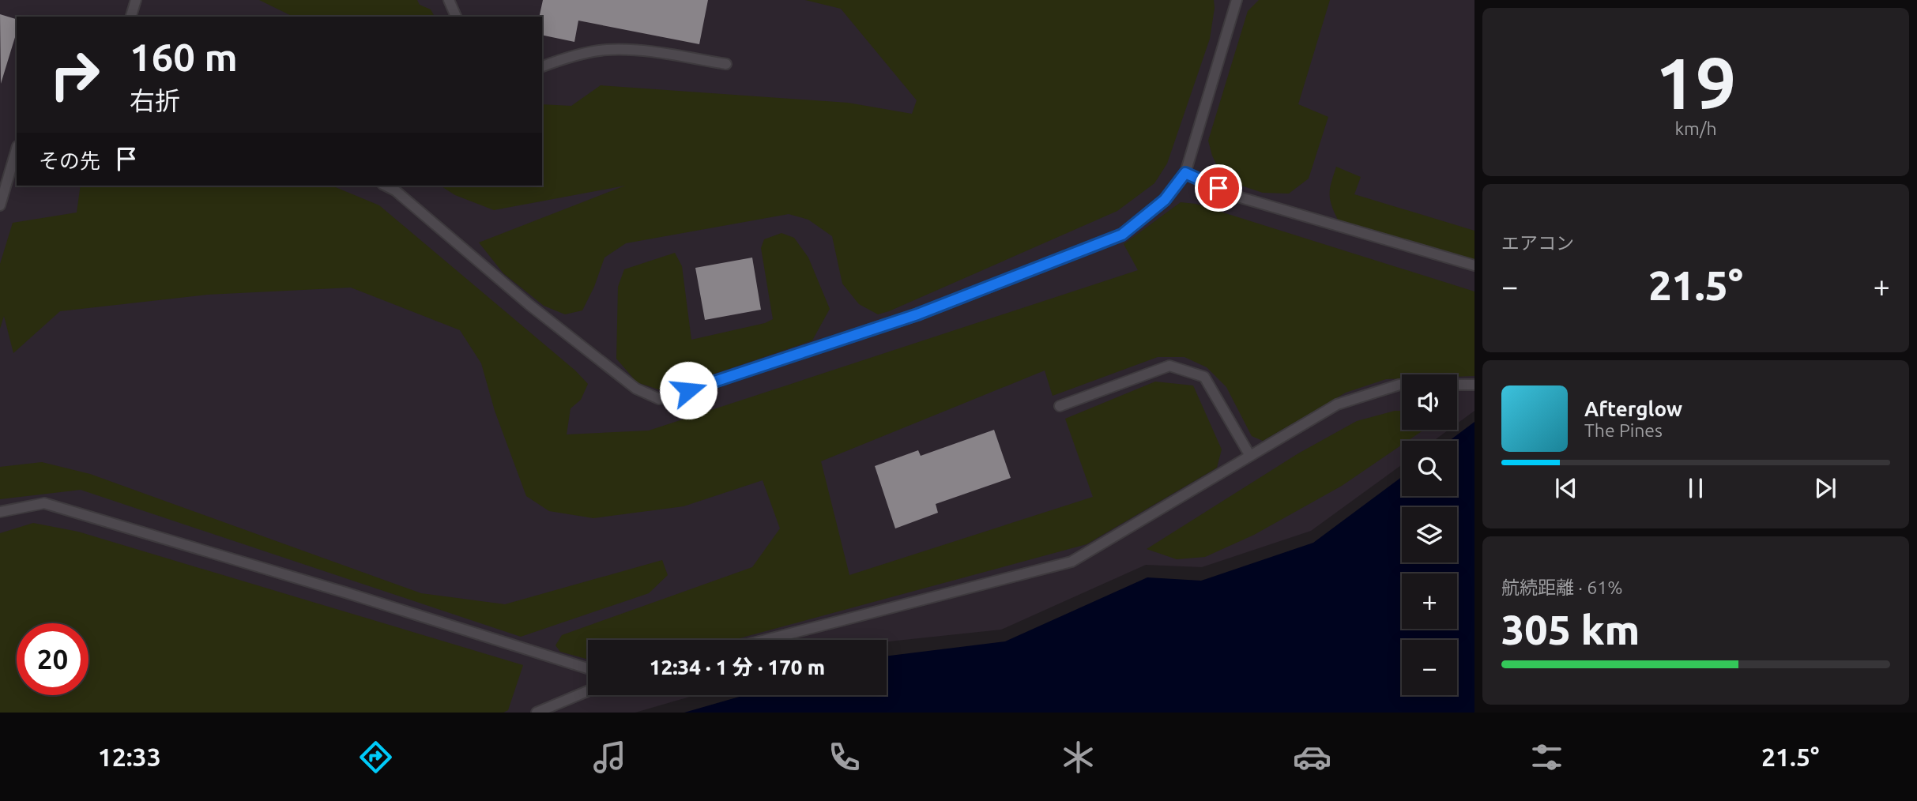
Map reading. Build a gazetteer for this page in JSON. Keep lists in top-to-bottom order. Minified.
{"page":{"tile":[["19","km/h"],"エアコン",["航続距離 · 61%","305 km"]],"turn":["160 m","右折"],"then":"その先","heat":["−","21.5°","+"],"map_buttons":["+","−"],"song":["Afterglow","The Pines"],"limit":"20","trip":"12:34 · 1 分 · 170 m","tabs":["12:33","21.5°"]}}
